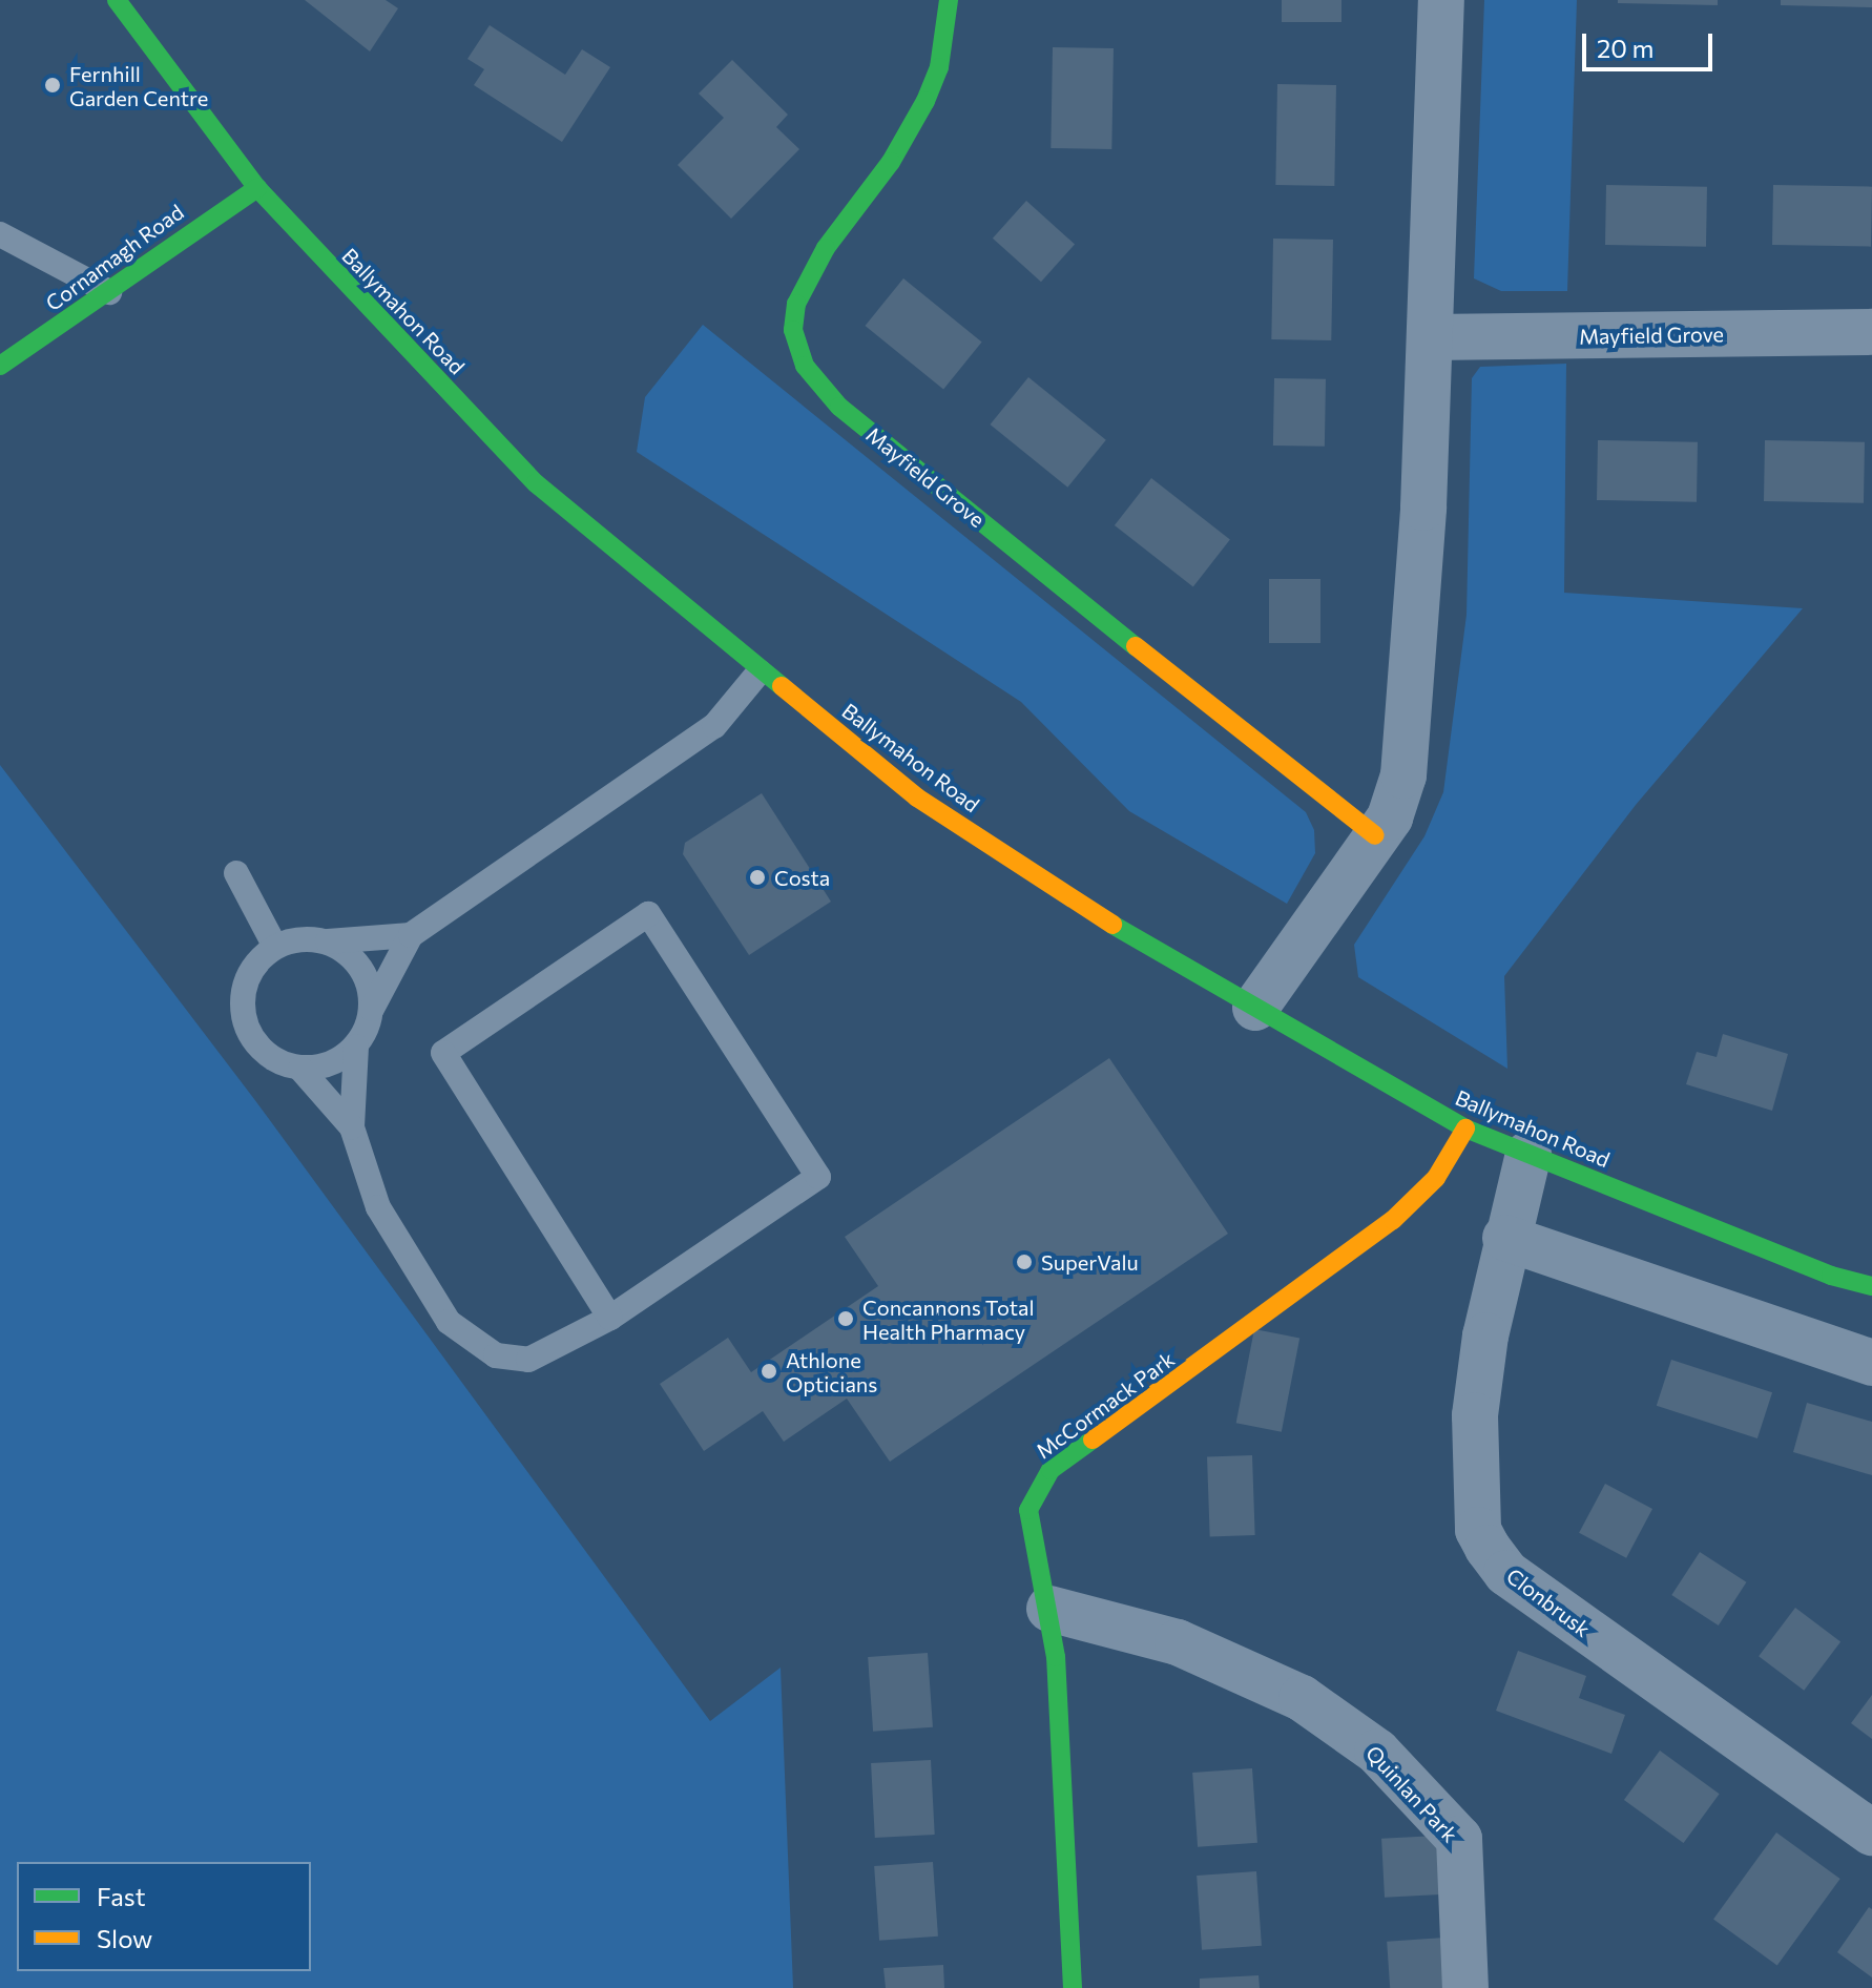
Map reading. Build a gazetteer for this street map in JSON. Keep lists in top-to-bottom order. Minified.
{"streets":{"street":["Cornamagh Road","Ballymahon Road","Mayfield Grove","McCormack Park","Clonbrusk","Quinlan Park"]},"crossings":[["Cornamagh Road","Ballymahon Road"],["Ballymahon Road","McCormack Park"],["Ballymahon Road","Clonbrusk"],["McCormack Park","Quinlan Park"]],"places":["Fernhill Garden Centre","Costa","SuperValu","Concannons Total Health Pharmacy","Athlone Opticians"],"legend":["Fast","Slow"],"scale_bar":"20 m"}
